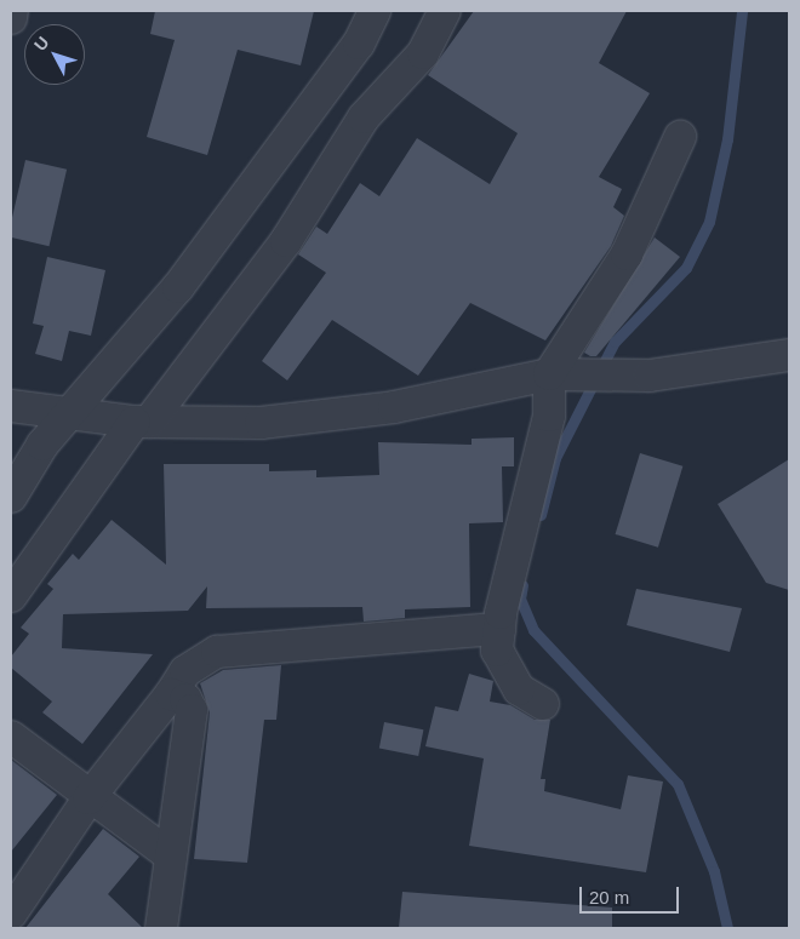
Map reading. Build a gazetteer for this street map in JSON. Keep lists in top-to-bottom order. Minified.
{"scale_bar":"20 m","north":"top left"}
